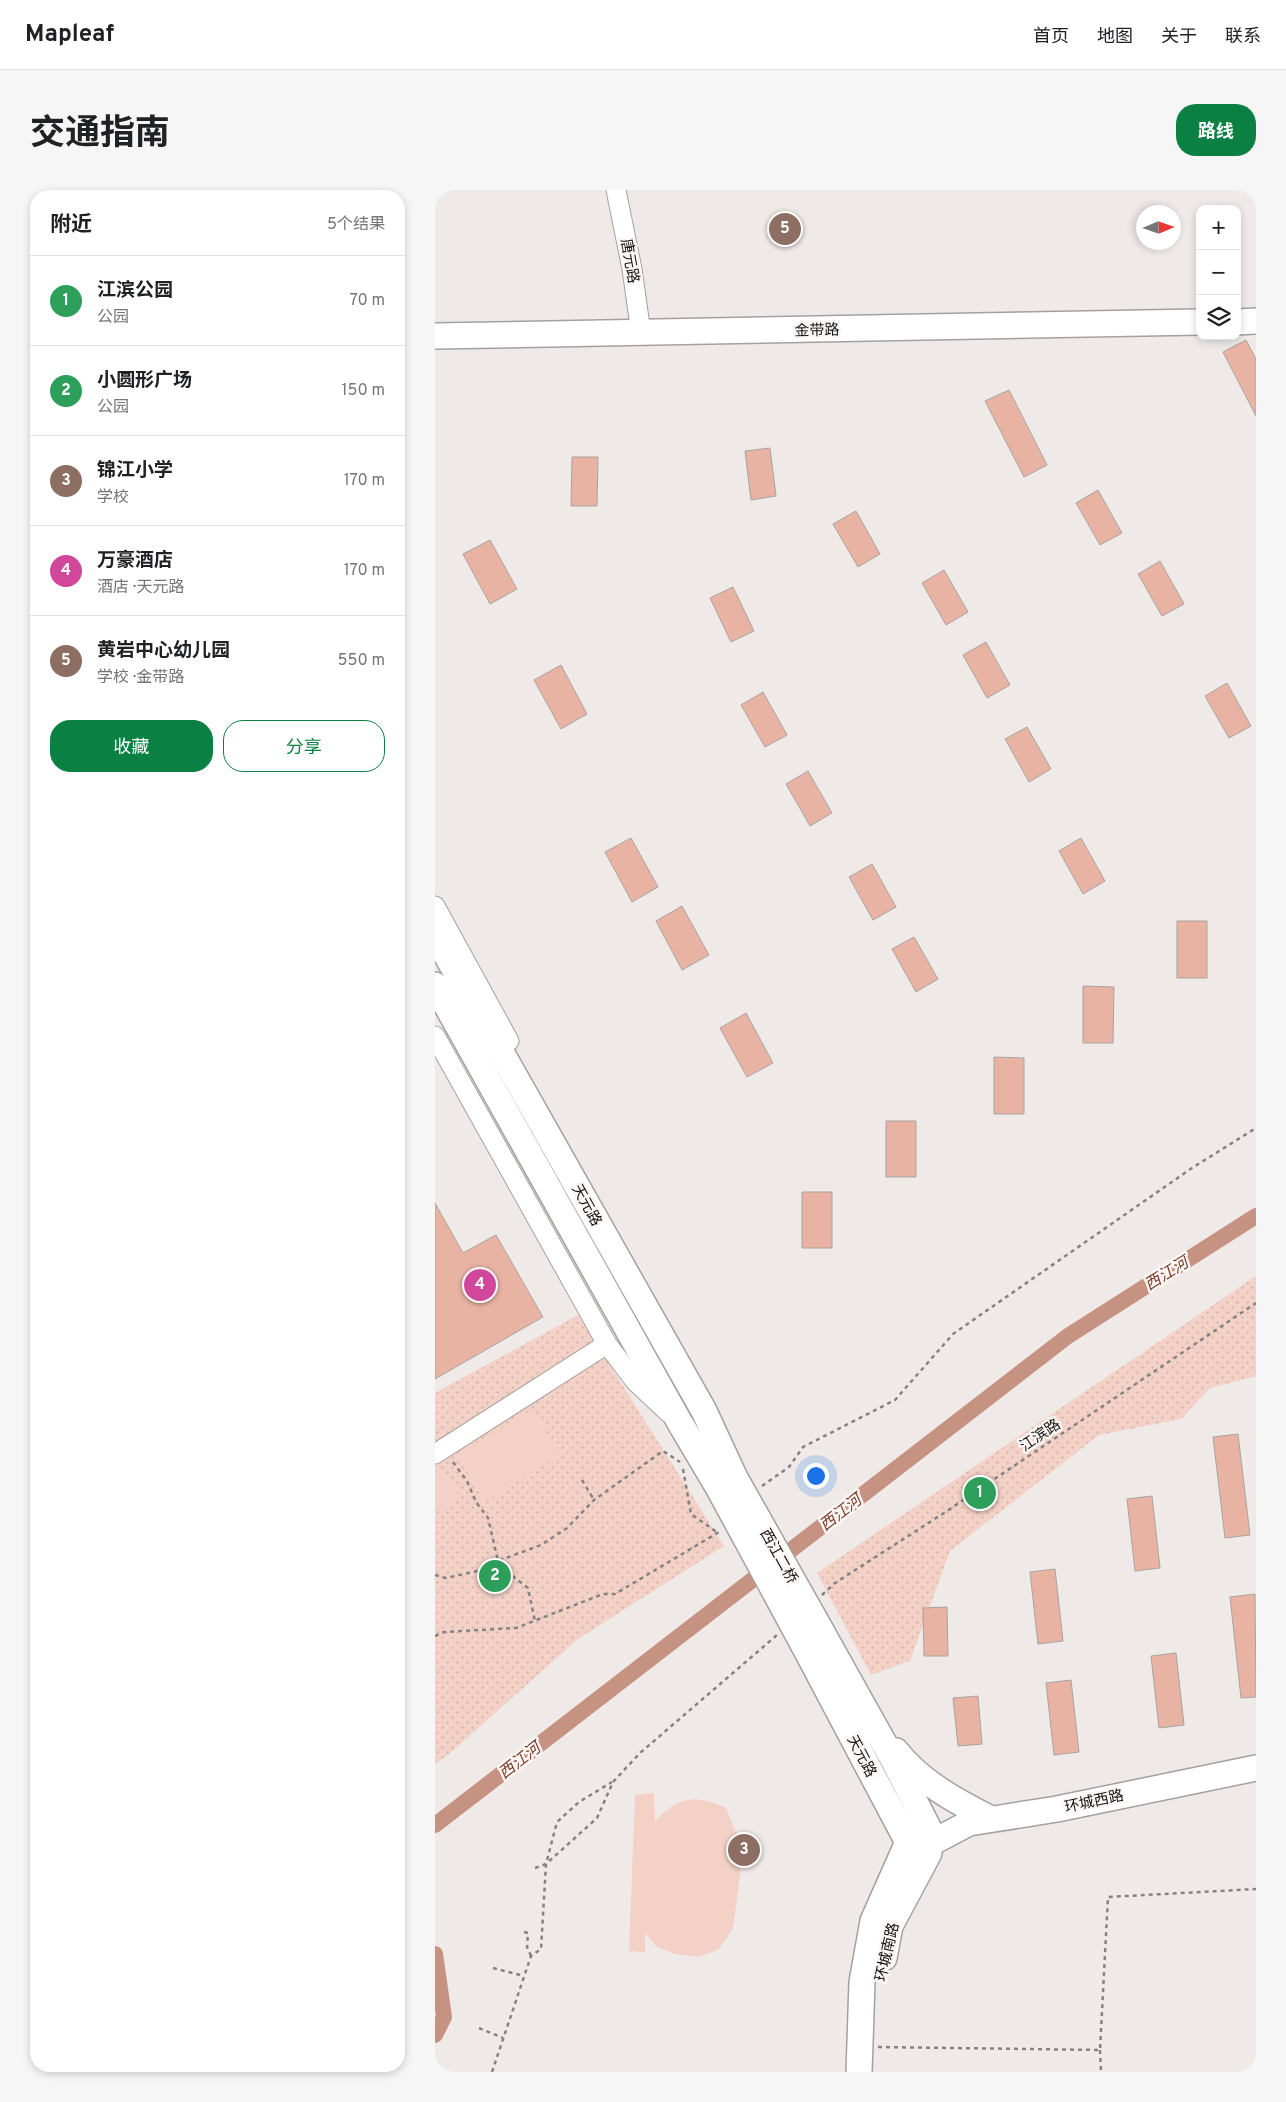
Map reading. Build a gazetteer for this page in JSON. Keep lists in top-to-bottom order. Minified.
{"streets":{"main road":["金带路","天元路","西江二桥","环城西路","环城南路"],"street":["唐元路"],"path":["江滨路"]},"crossings":[["唐元路","金带路"],["天元路","西江二桥"],["天元路","环城西路"],["天元路","环城南路"],["环城西路","环城南路"]],"water":["西江河"],"north":"right","page":{"header":"Mapleaf","nav":["首页","地图","关于","联系"],"title":"交通指南","buttons":["路线",["收藏","分享"]],"heading":["附近","5个结果"],"map_buttons":["+","−"],"pins":["5","4","1","2","3"],"list":[{"mark":"1","name":"江滨公园","note":"公园","value":"70 m"},{"mark":"2","name":"小圆形广场","note":"公园","value":"150 m"},{"mark":"3","name":"锦江小学","note":"学校","value":"170 m"},{"mark":"4","name":"万豪酒店","note":"酒店 · 天元路","value":"170 m"},{"mark":"5","name":"黄岩中心幼儿园","note":"学校 · 金带路","value":"550 m"}]}}
